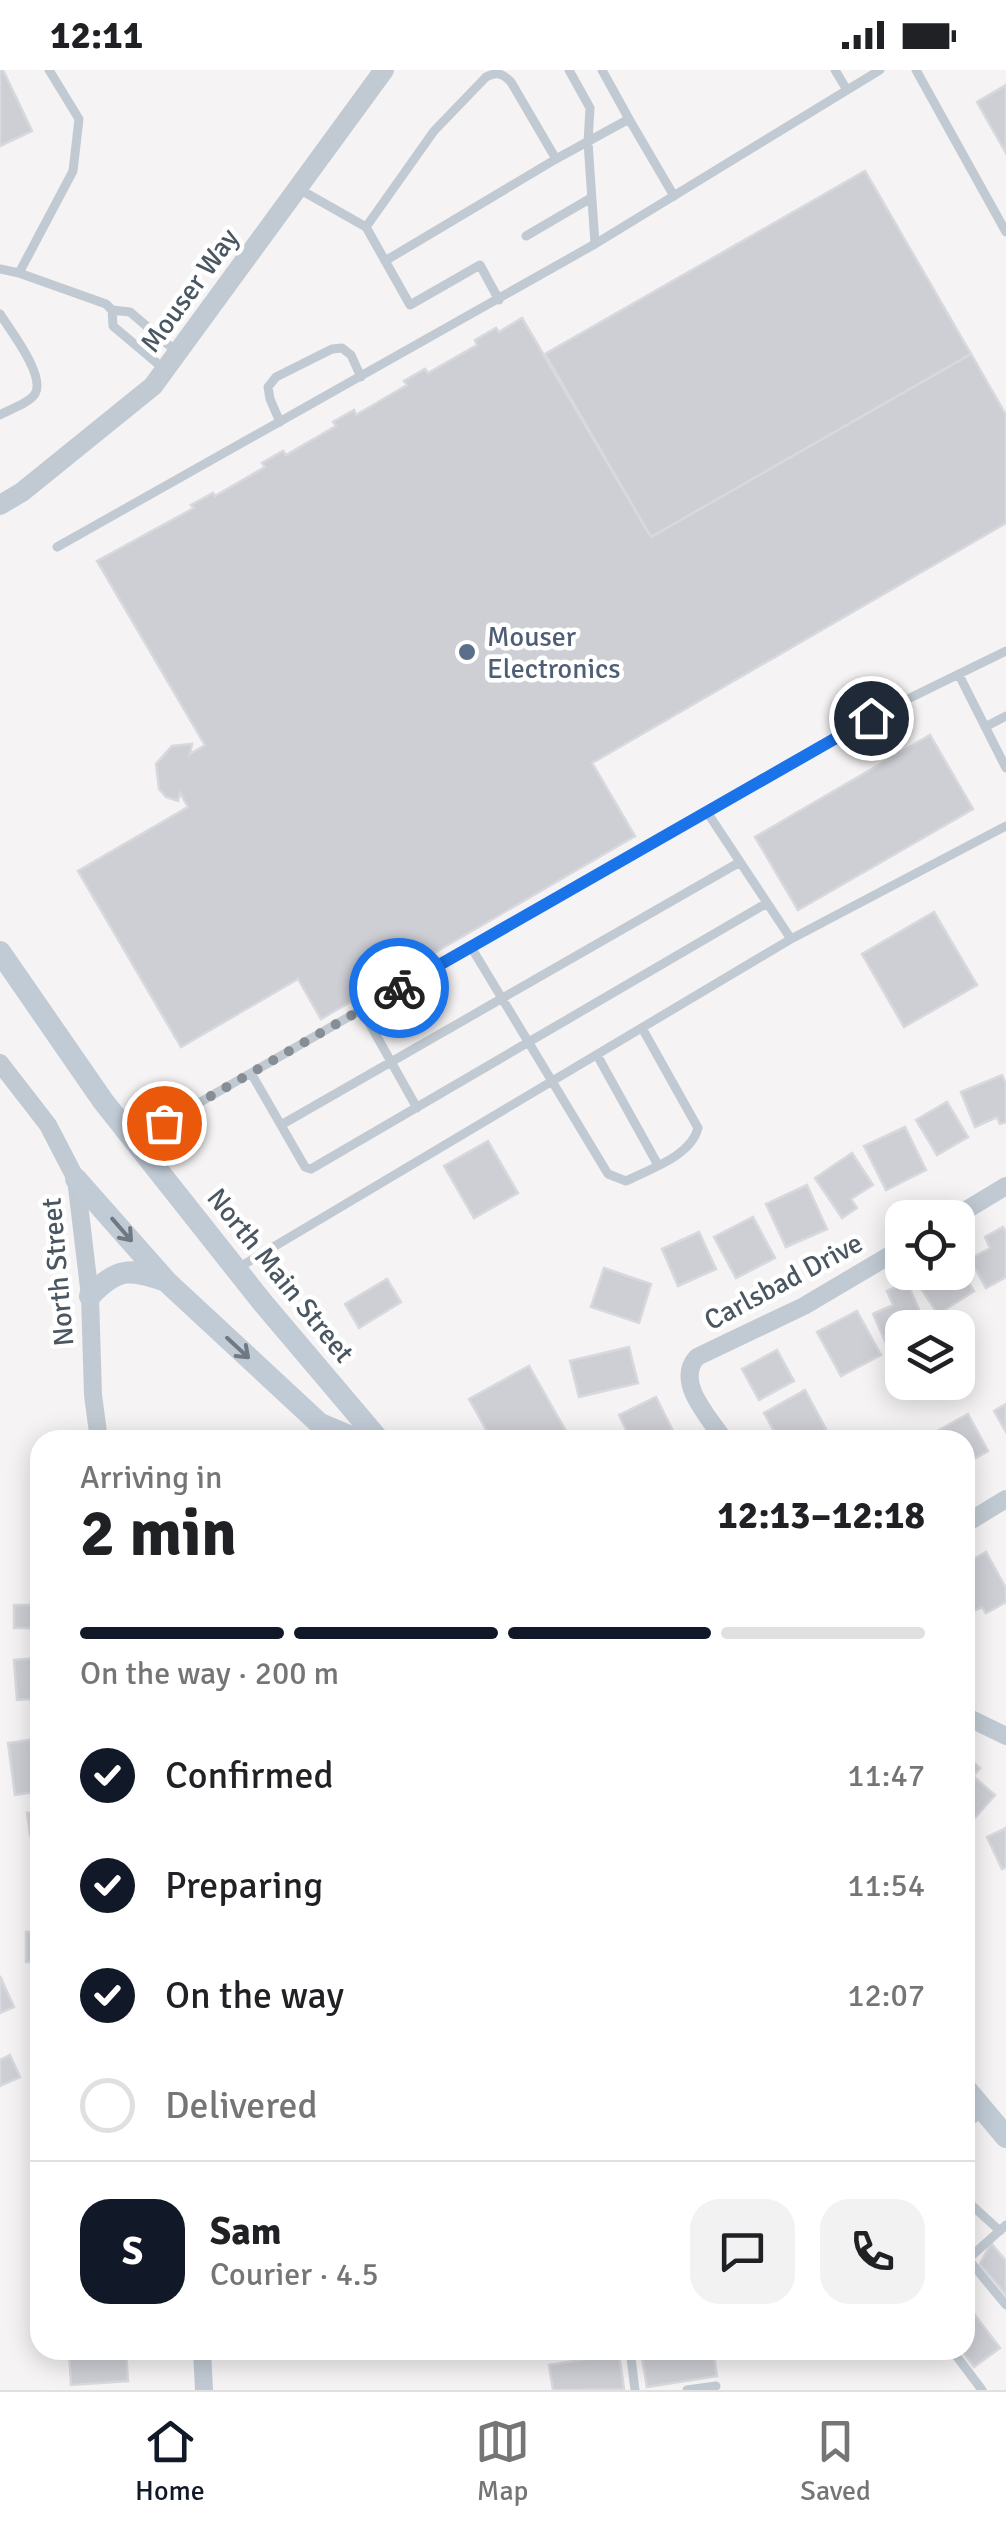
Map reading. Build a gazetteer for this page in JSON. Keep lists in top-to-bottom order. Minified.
{"streets":{"main road":["North Main Street"],"street":["Mouser Way","North Street","Carlsbad Drive"]},"places":["Mouser Electronics"],"page":{"status":"12:11","heading":["2 min","Arriving in","12:13–12:18"],"panel":["Sam","Courier · 4.5"],"bar":"On the way · 200 m","list":[["Confirmed","11:47"],["Preparing","11:54"],["On the way","12:07"],"Delivered"],"round":"S","tabs":["Home","Map","Saved"]}}
